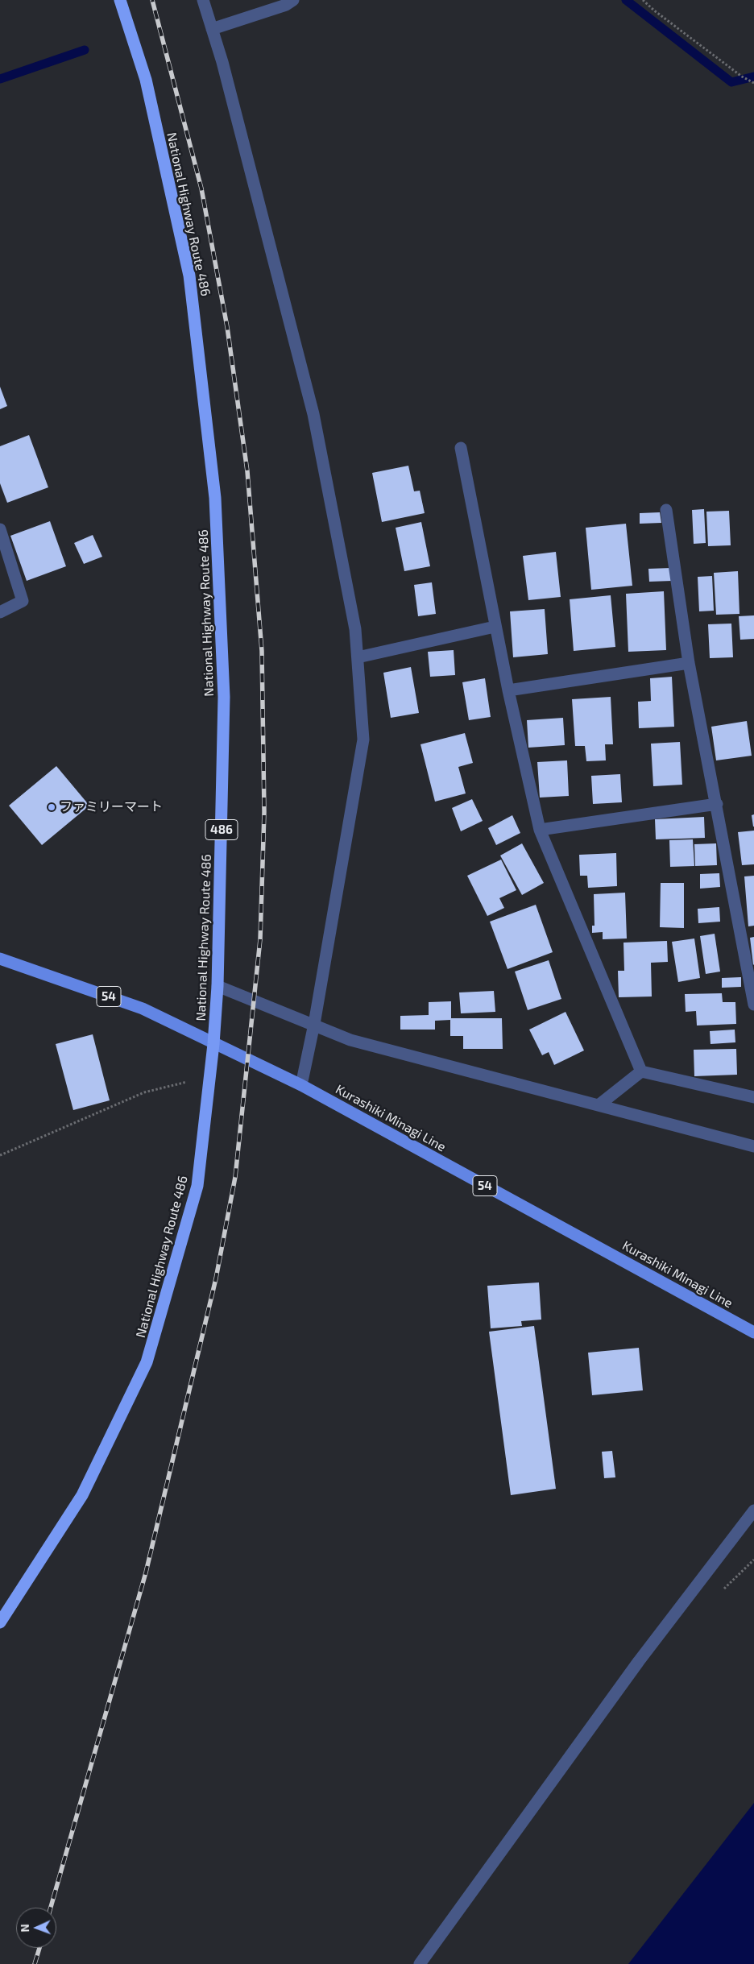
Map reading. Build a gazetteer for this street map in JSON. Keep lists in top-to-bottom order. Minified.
{"streets":{"highway":["National Highway Route 486","486"],"main road":["54","Kurashiki Minagi Line"]},"crossings":[["National Highway Route 486","Kurashiki Minagi Line"]],"places":["ファミリーマート"],"north":"left"}
